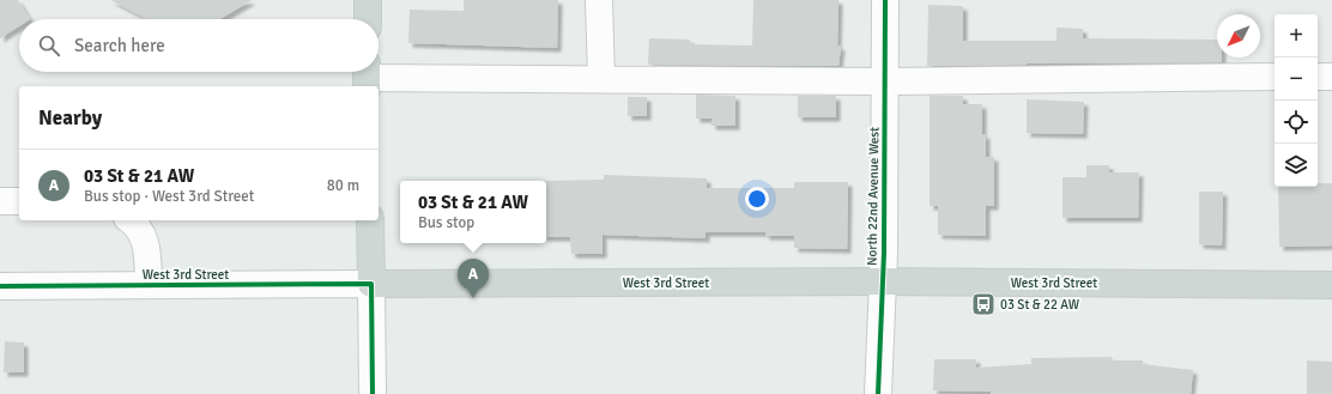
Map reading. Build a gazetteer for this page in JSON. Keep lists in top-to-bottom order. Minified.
{"streets":{"main road":["West 3rd Street"],"street":["North 22nd Avenue West"]},"crossings":[["North 22nd Avenue West","West 3rd Street"]],"places":{"bus stop":["03 St & 22 AW"]},"north":"bottom left","page":{"map_buttons":["+","−"],"search":"Search here","heading":"Nearby","list":[{"mark":"A","name":"03 St & 21 AW","note":"Bus stop · West 3rd Street","value":"80 m"}],"popup":["03 St & 21 AW","Bus stop"],"pins":"A"}}
